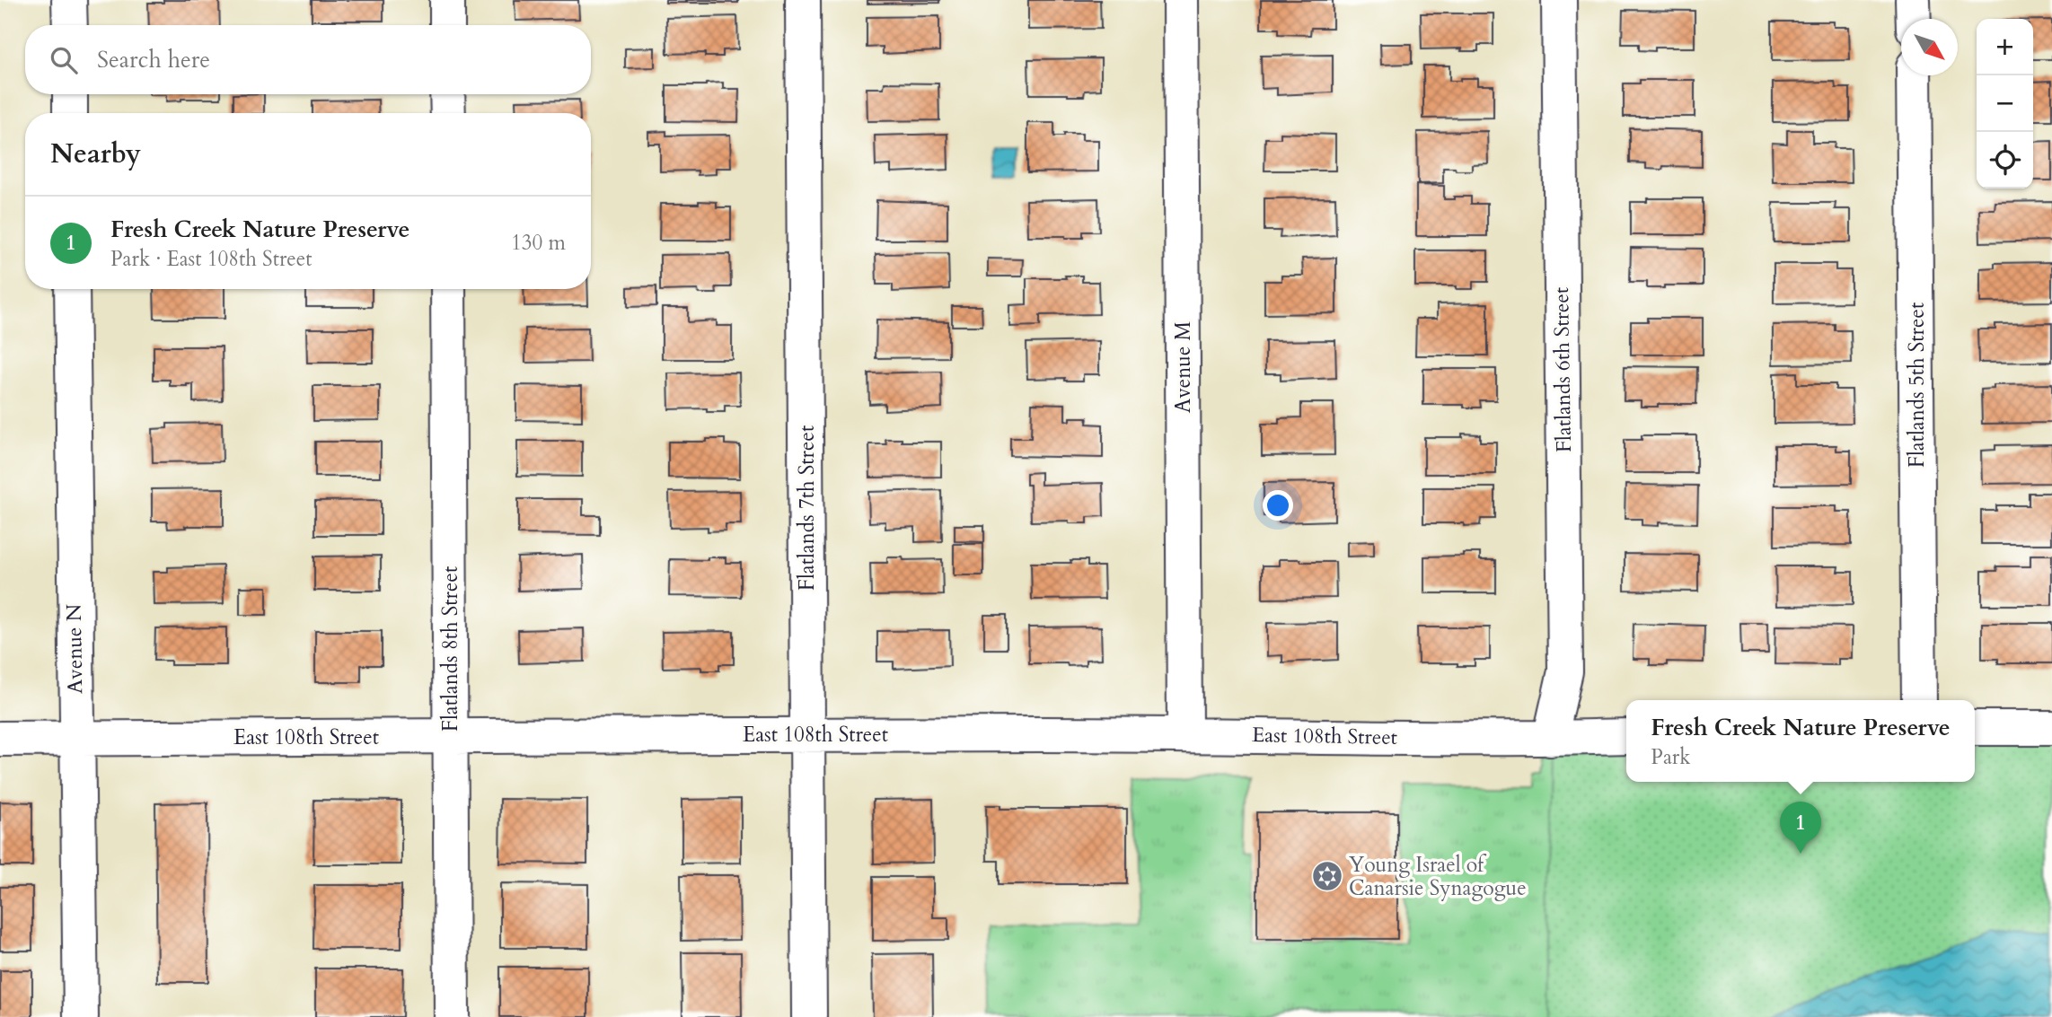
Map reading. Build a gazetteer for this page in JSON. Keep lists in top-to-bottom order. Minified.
{"streets":{"street":["Avenue M","Flatlands 6th Street","Flatlands 5th Street","Flatlands 7th Street","Avenue N","Flatlands 8th Street","East 108th Street"]},"crossings":[["Avenue M","East 108th Street"],["Flatlands 6th Street","East 108th Street"],["Flatlands 7th Street","East 108th Street"],["Avenue N","East 108th Street"],["Flatlands 8th Street","East 108th Street"]],"places":{"synagogue":["Young Israel of Canarsie Synagogue"]},"north":"bottom right","page":{"map_buttons":["+","−"],"search":"Search here","heading":"Nearby","list":[{"mark":"1","name":"Fresh Creek Nature Preserve","note":"Park · East 108th Street","value":"130 m"}],"popup":["Fresh Creek Nature Preserve","Park"],"pins":"1"}}
